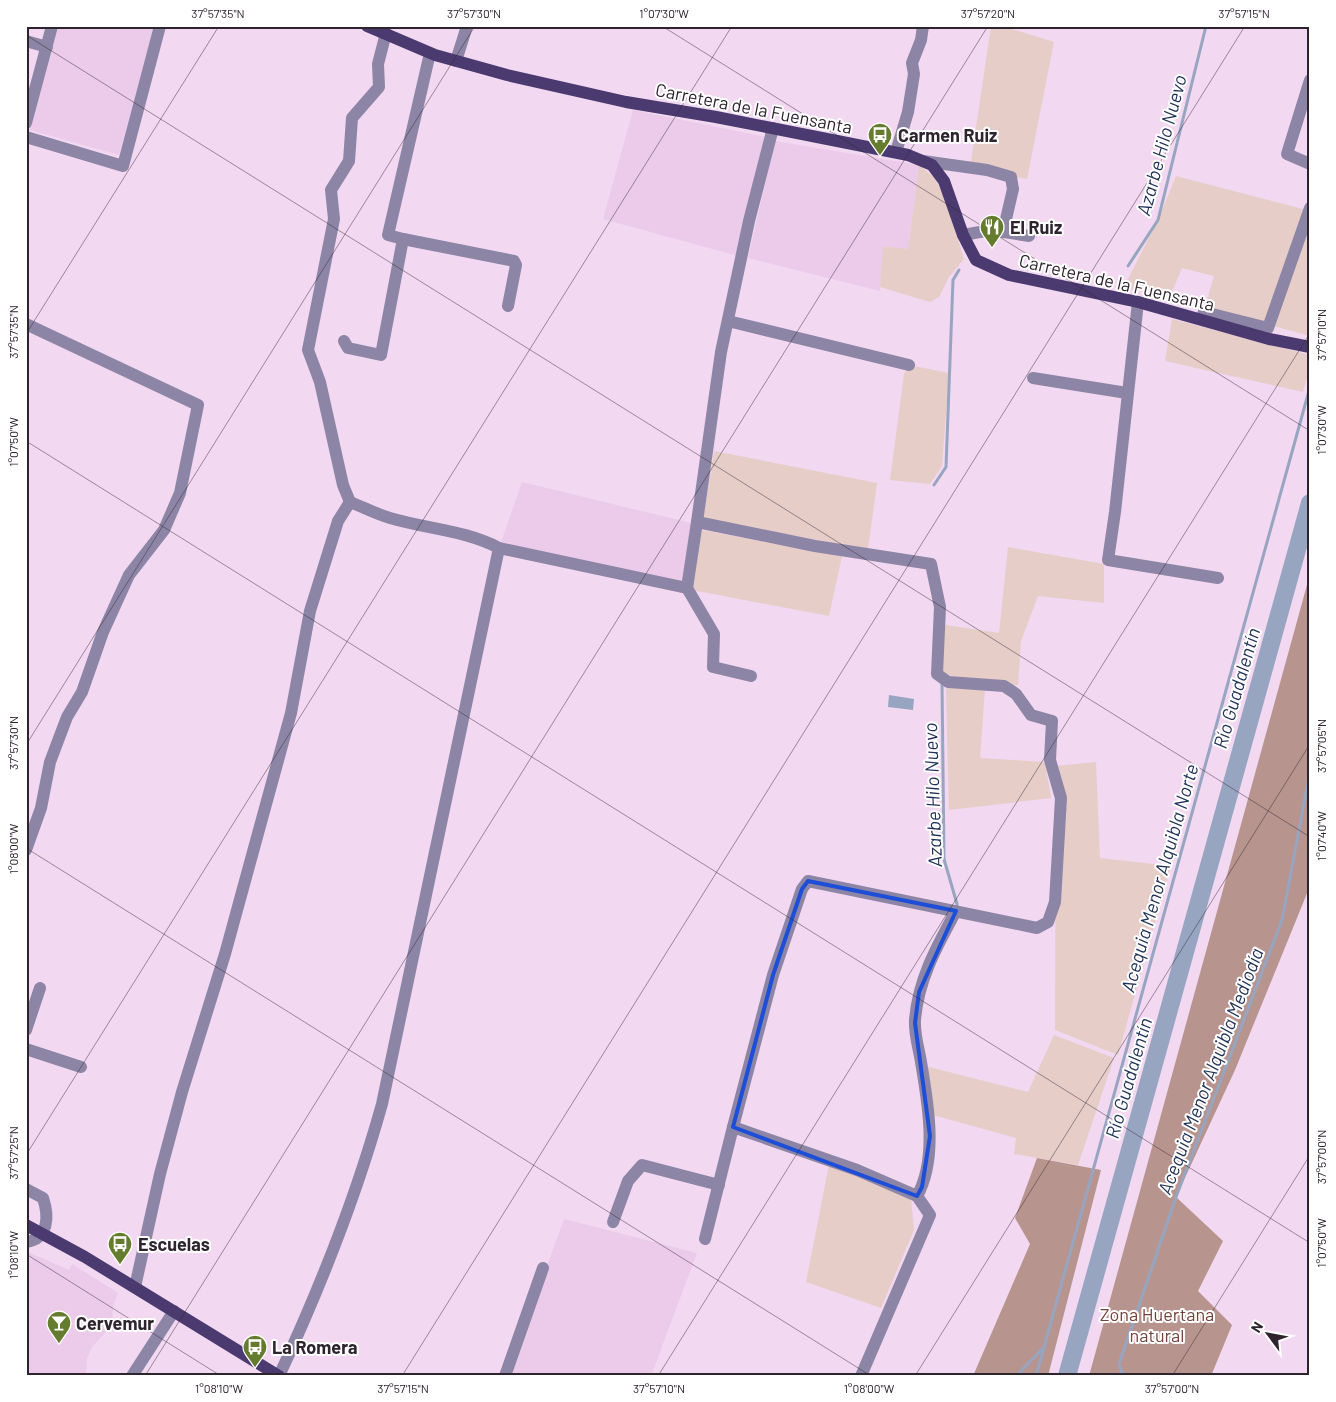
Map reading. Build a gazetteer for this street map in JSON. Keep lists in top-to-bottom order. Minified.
{"streets":{"main road":["Carretera de la Fuensanta"]},"water":["Azarbe Hilo Nuevo","Río Guadalentín","Acequia Menor Alquibla Norte","Acequia Menor Alquibla Mediodía"],"parks":["Zona Huertana natural"],"places":{"bus stop":["Carmen Ruiz","Escuelas","La Romera"],"restaurant":["El Ruiz"],"bar":["Cervemur"]},"north":"top left","coordinates":["37°57'35\"N","37°57'30\"N","1°07'30\"W","37°57'20\"N","37°57'15\"N","37°57'10\"N","1°07'50\"W","37°57'05\"N","1°07'40\"W","1°08'00\"W","37°57'25\"N","37°57'00\"N","1°08'10\"W"]}
